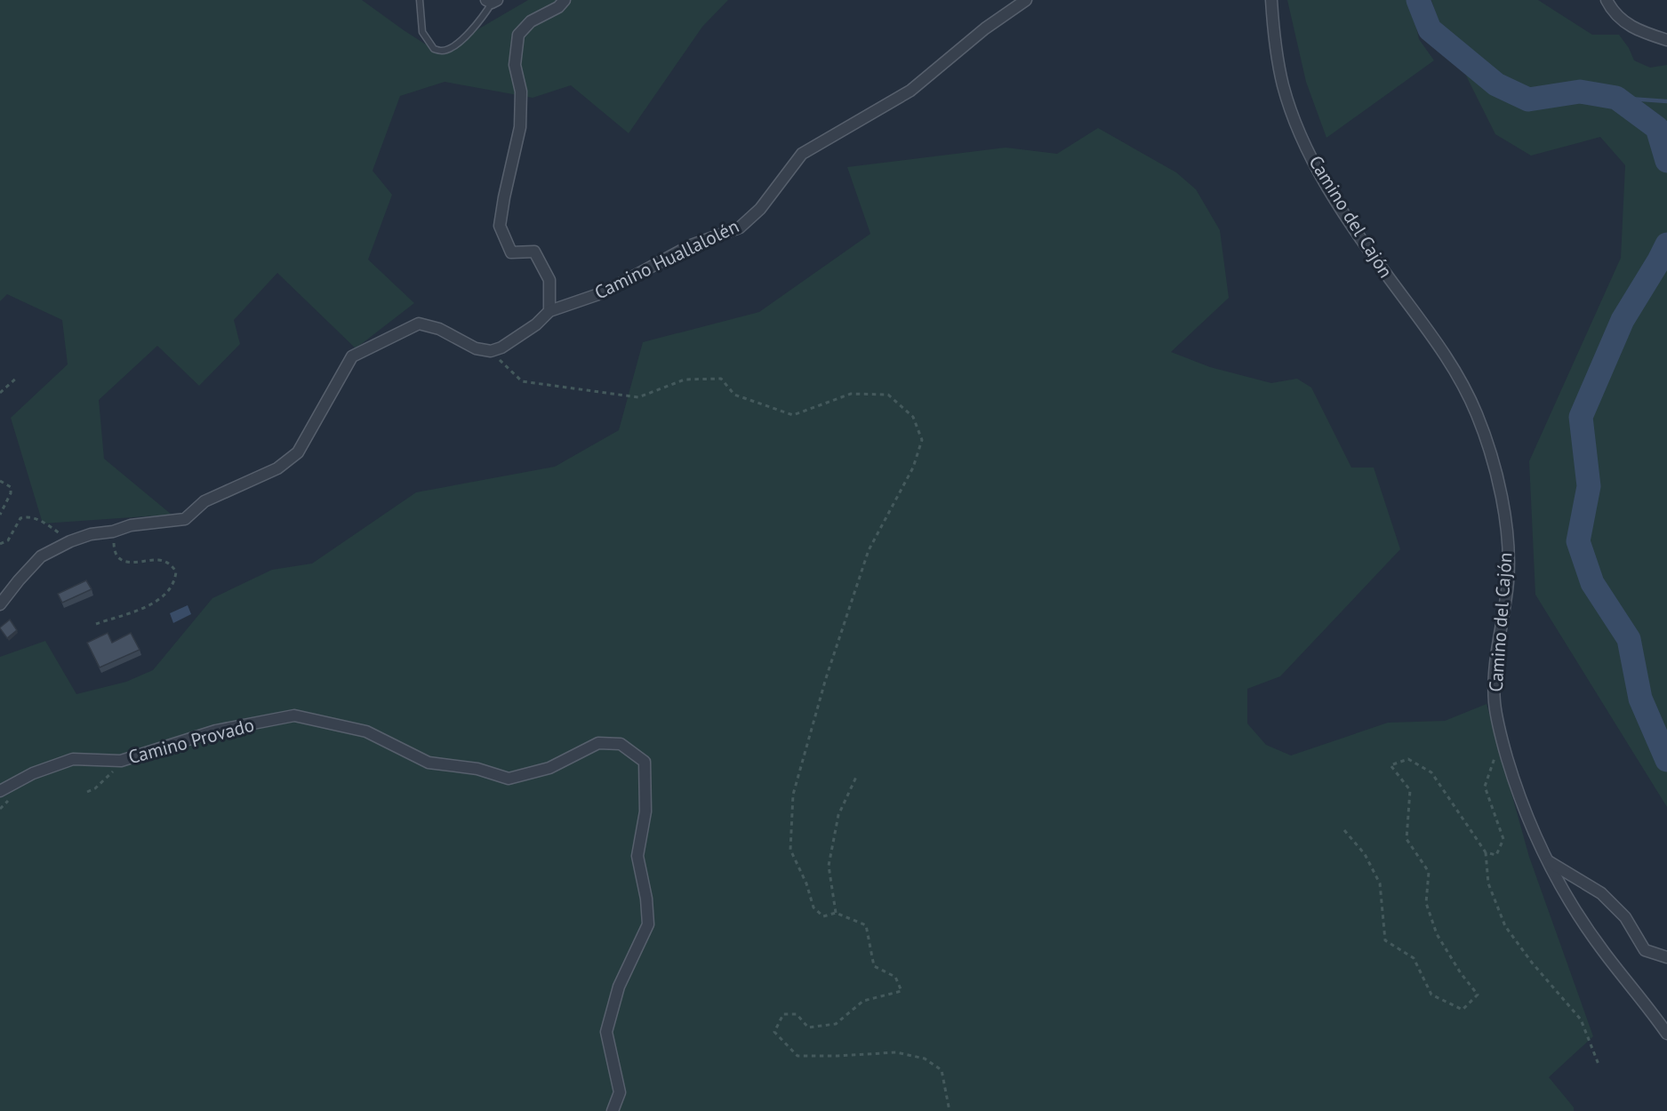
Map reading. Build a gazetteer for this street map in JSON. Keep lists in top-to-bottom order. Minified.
{"streets":{"street":["Camino del Cajón","Camino Huallalolén","Camino Provado"]}}
